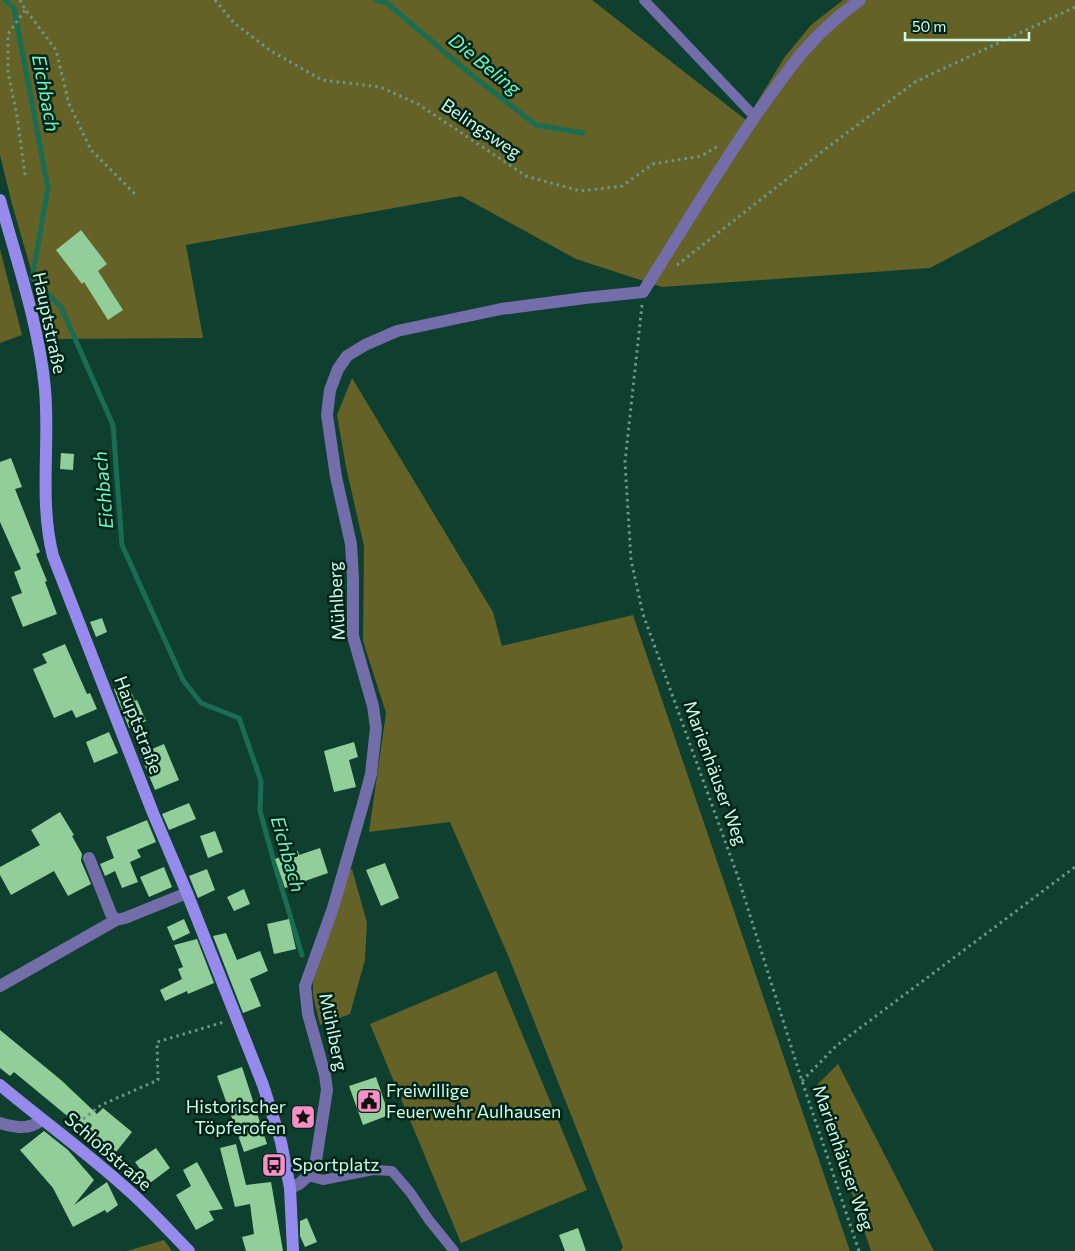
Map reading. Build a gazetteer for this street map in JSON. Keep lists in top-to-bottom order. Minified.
{"streets":{"main road":["Hauptstraße","Schloßstraße"],"street":["Mühlberg"],"path":["Belingsweg","Marienhäuser Weg"]},"crossings":[["Mühlberg","Marienhäuser Weg"]],"water":["Die Beling","Eichbach"],"places":{"public building":["Freiwillige Feuerwehr Aulhausen"],"place":["Historischer Töpferofen"],"bus stop":["Sportplatz"]},"scale_bar":"50 m"}
